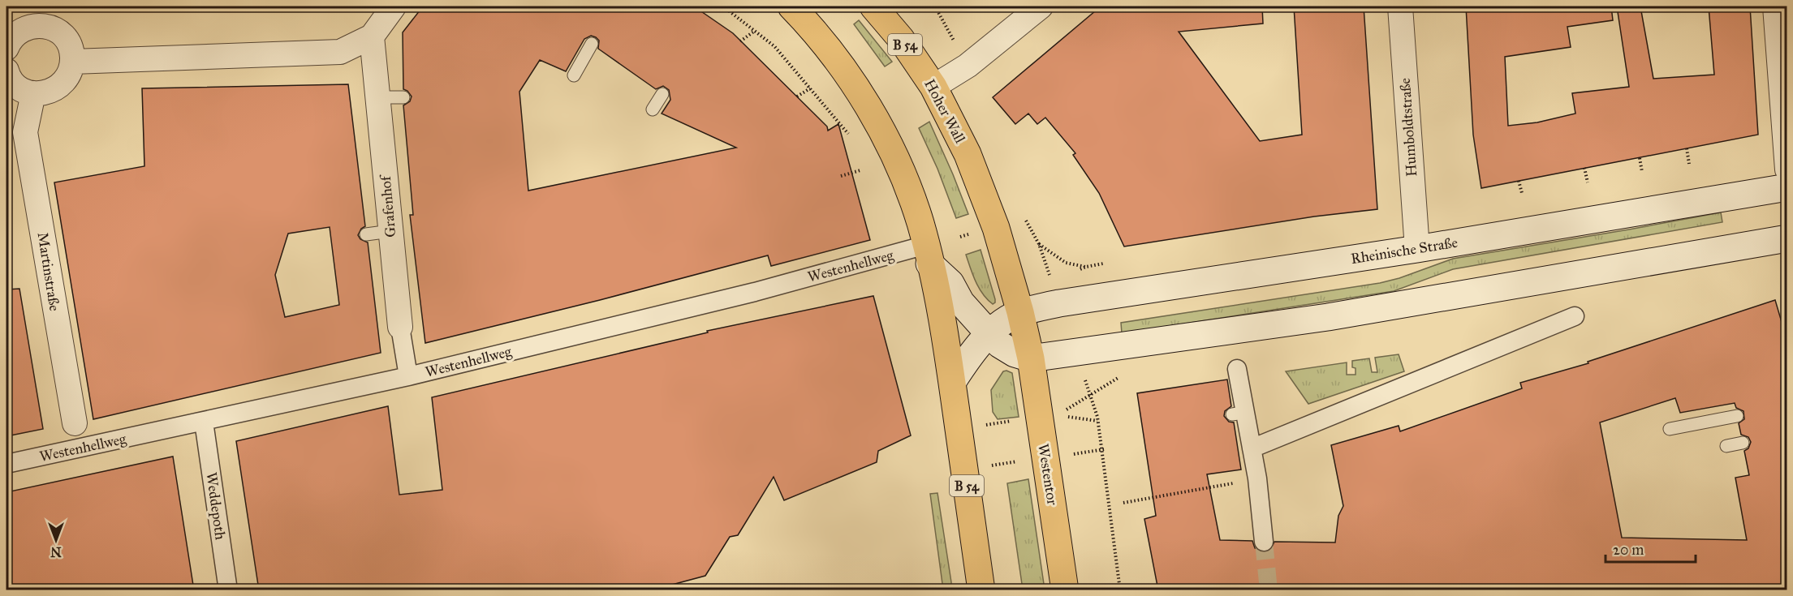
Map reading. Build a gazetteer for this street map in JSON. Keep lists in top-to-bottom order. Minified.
{"streets":{"main road":["B 54","Hoher Wall","Rheinische Straße","Westentor"],"street":["Humboldtstraße","Grafenhof","Westenhellweg","Martinstraße","Weddepoth"]},"crossings":[["B 54","Westenhellweg"],["Hoher Wall","Westentor"],["Humboldtstraße","Rheinische Straße"],["Grafenhof","Westenhellweg"],["Rheinische Straße","Westentor"],["Westenhellweg","Martinstraße"],["Westenhellweg","Weddepoth"]],"scale_bar":"20 m","north":"bottom"}
